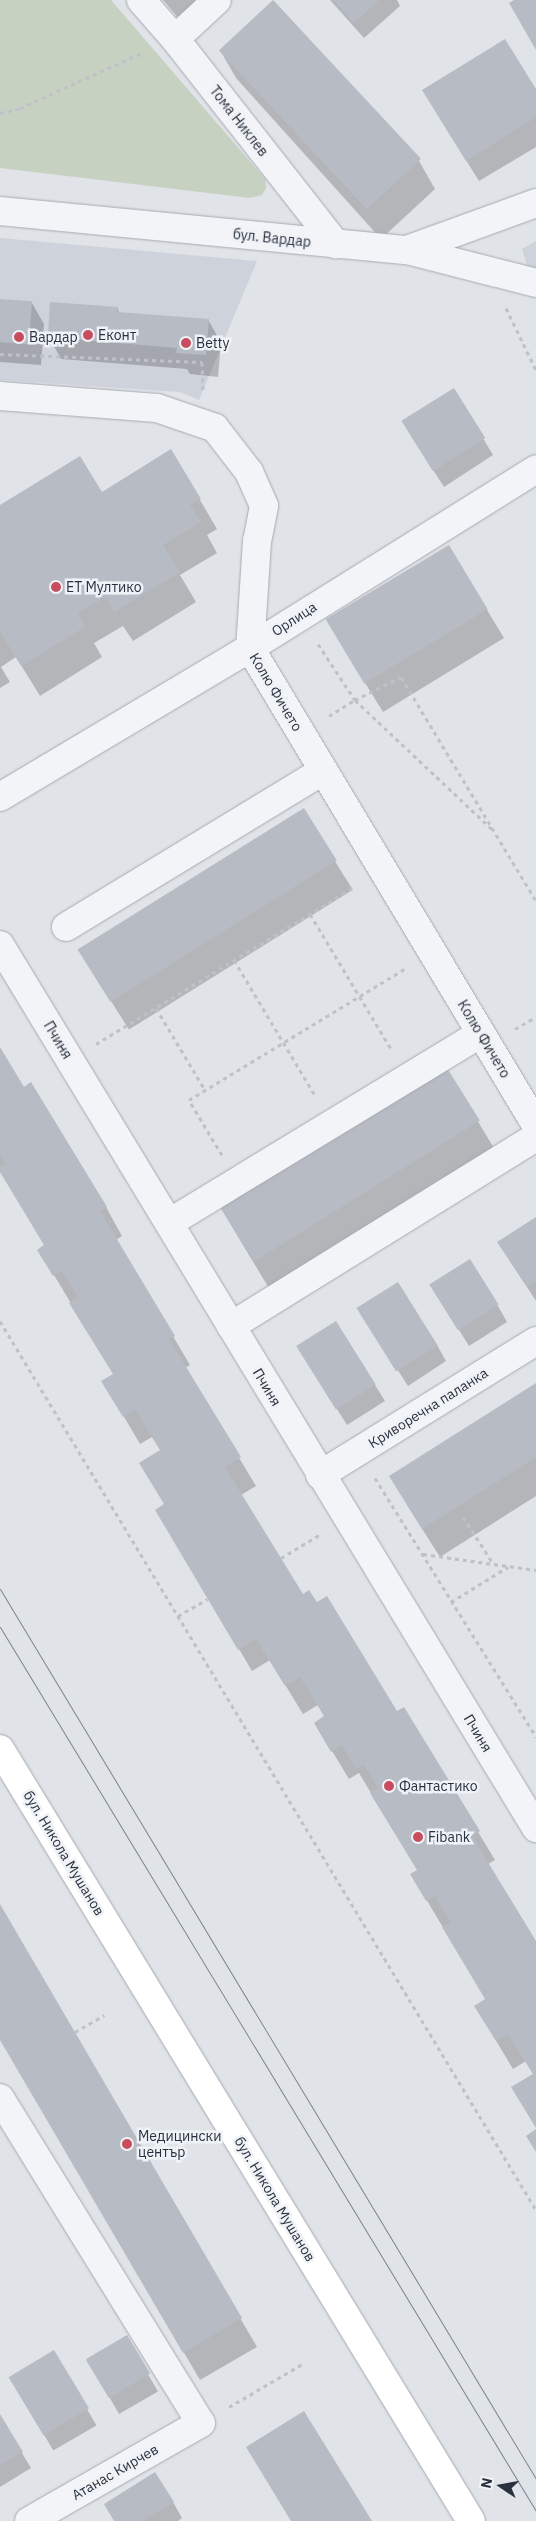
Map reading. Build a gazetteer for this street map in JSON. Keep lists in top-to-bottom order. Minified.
{"streets":{"main road":["бул. Никола Мушанов"],"street":["Тома Никлев","бул. Вардар","Орлица","Колю Фичето","Пчиня","Криворечна паланка","Атанас Кирчев"]},"crossings":[["Тома Никлев","бул. Вардар"],["Орлица","Колю Фичето"],["Пчиня","Криворечна паланка"]],"places":["Еконт","Вардар","Betty","ЕТ Мултико","Фантастико","Fibank","Медицински център"],"north":"left"}
